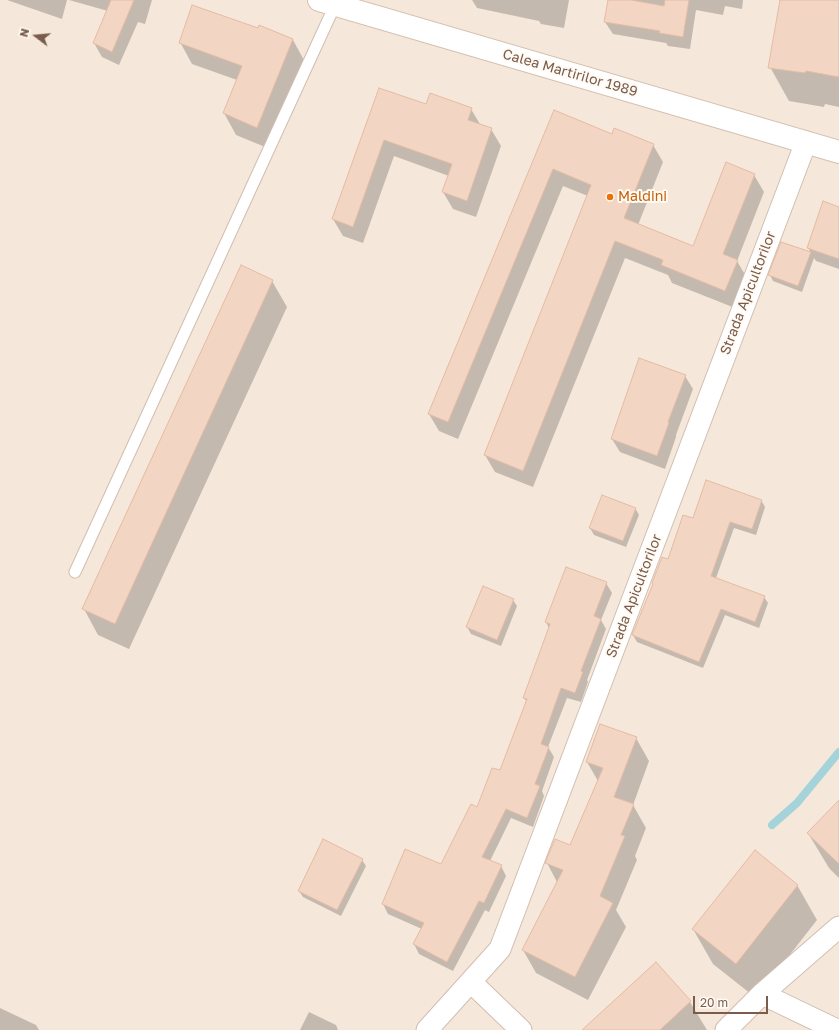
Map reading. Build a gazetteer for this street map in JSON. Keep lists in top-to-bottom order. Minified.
{"streets":{"main road":["Calea Martirilor 1989"],"street":["Strada Apicultorilor"]},"crossings":[["Calea Martirilor 1989","Strada Apicultorilor"]],"places":["Maldini"],"scale_bar":"20 m","north":"left"}
